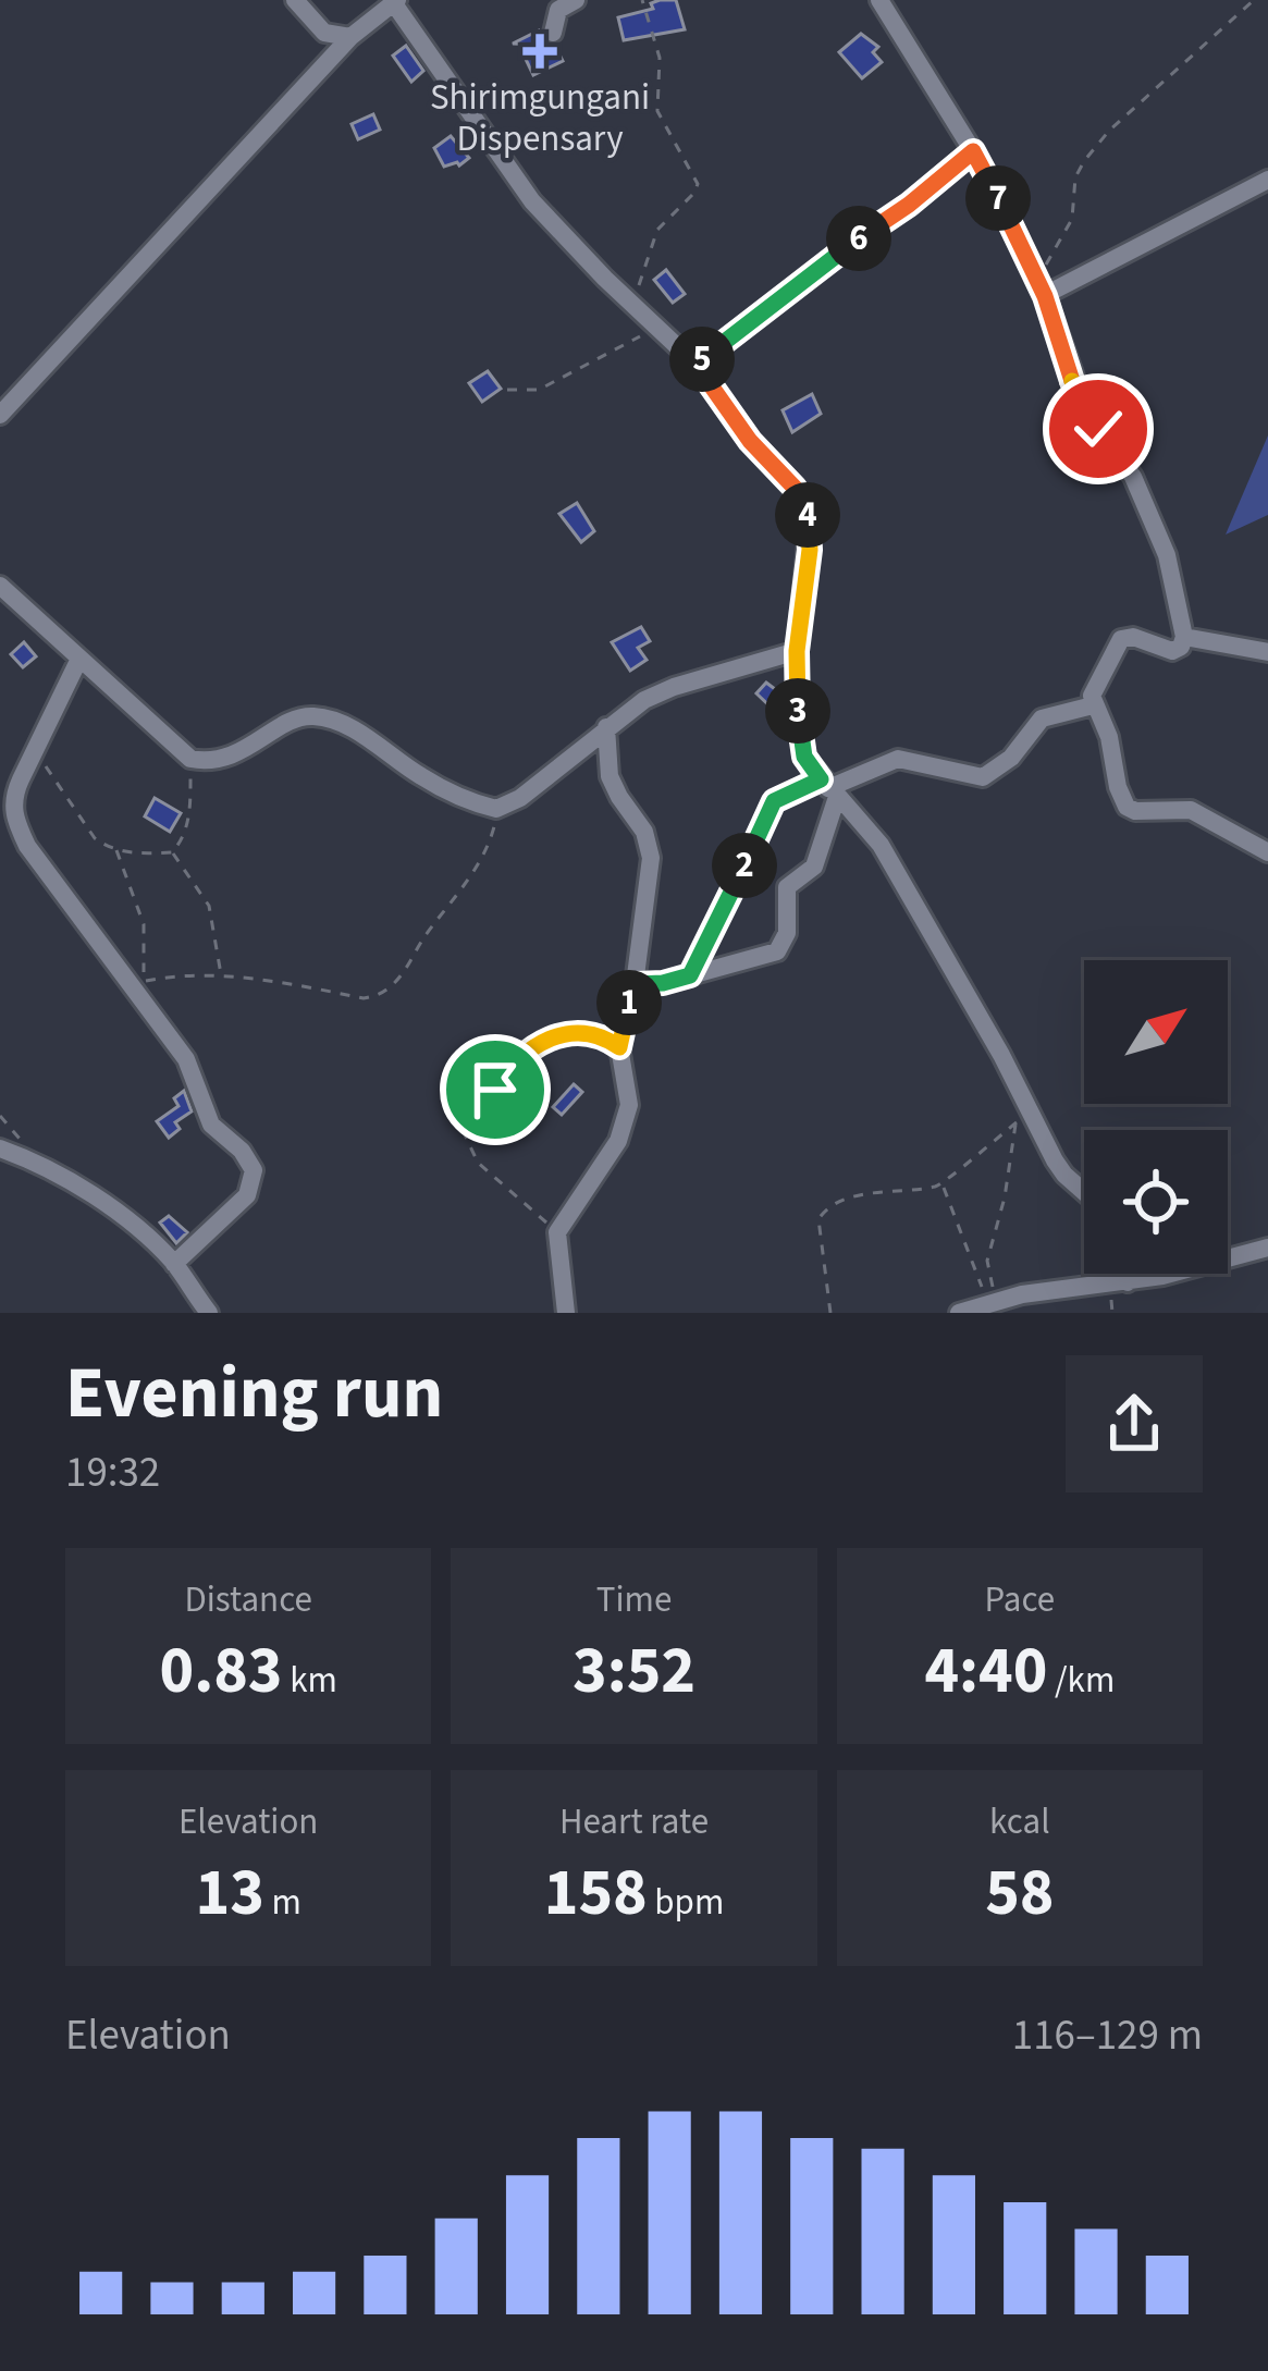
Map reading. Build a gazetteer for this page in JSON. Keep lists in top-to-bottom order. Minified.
{"places":{"health":["Shirimgungani Dispensary"]},"north":"top right","page":{"pins":["7","6","5","4","3","2","1"],"heading":["Evening run","19:32"],"stats":[["Distance","0.83 km"],["Time","3:52"],["Pace","4:40 /km"],["Elevation","13 m"],["Heart rate","158 bpm"],["kcal","58"]],"chart":["Elevation","116–129 m"]}}
